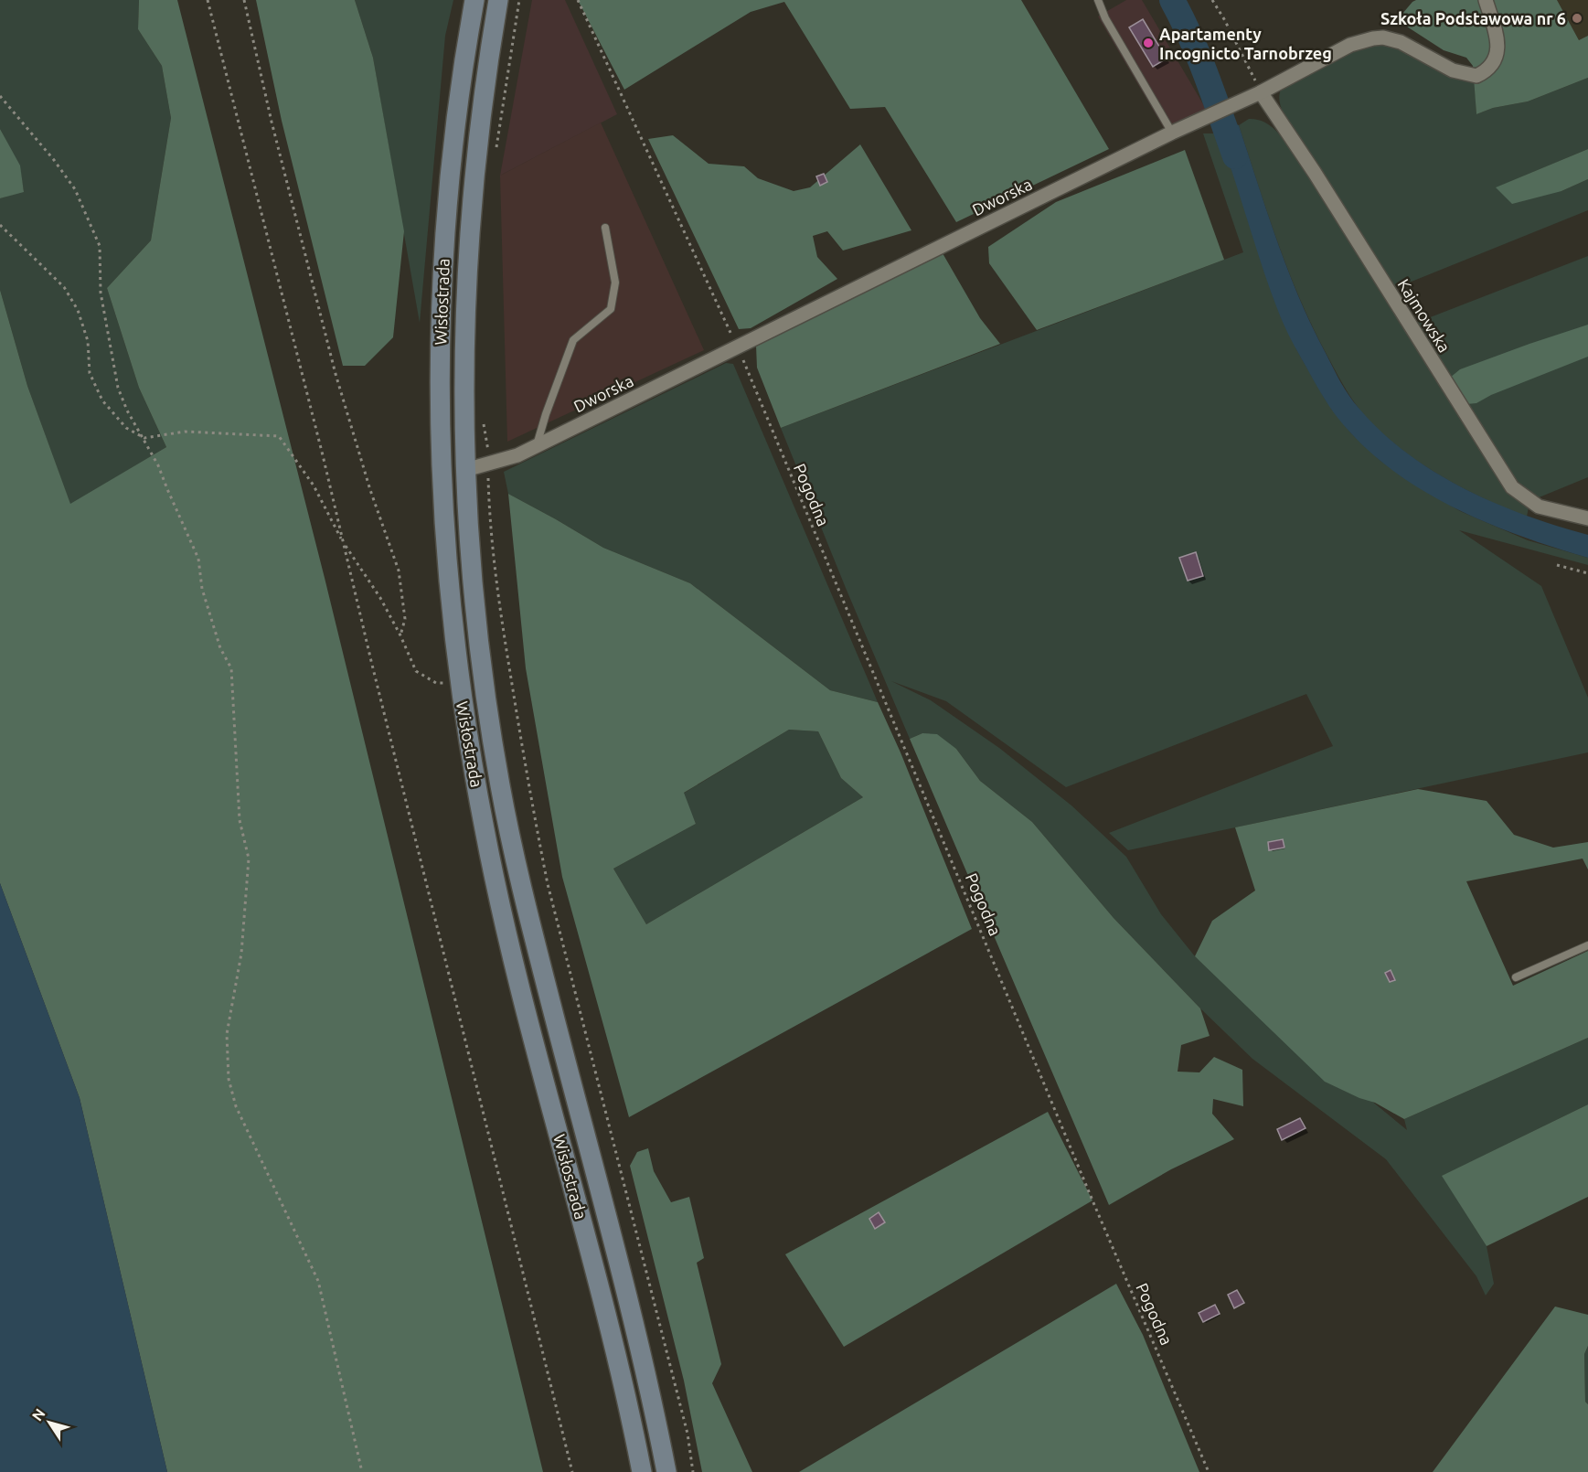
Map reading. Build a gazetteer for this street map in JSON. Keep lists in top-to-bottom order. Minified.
{"streets":{"main road":["Wisłostrada"],"street":["Dworska","Kajmowska"],"path":["Pogodna"]},"crossings":[["Dworska","Wisłostrada"],["Dworska","Kajmowska"],["Dworska","Pogodna"]],"places":["Szkoła Podstawowa nr 6","Apartamenty Incognicto Tarnobrzeg"],"north":"top left"}
